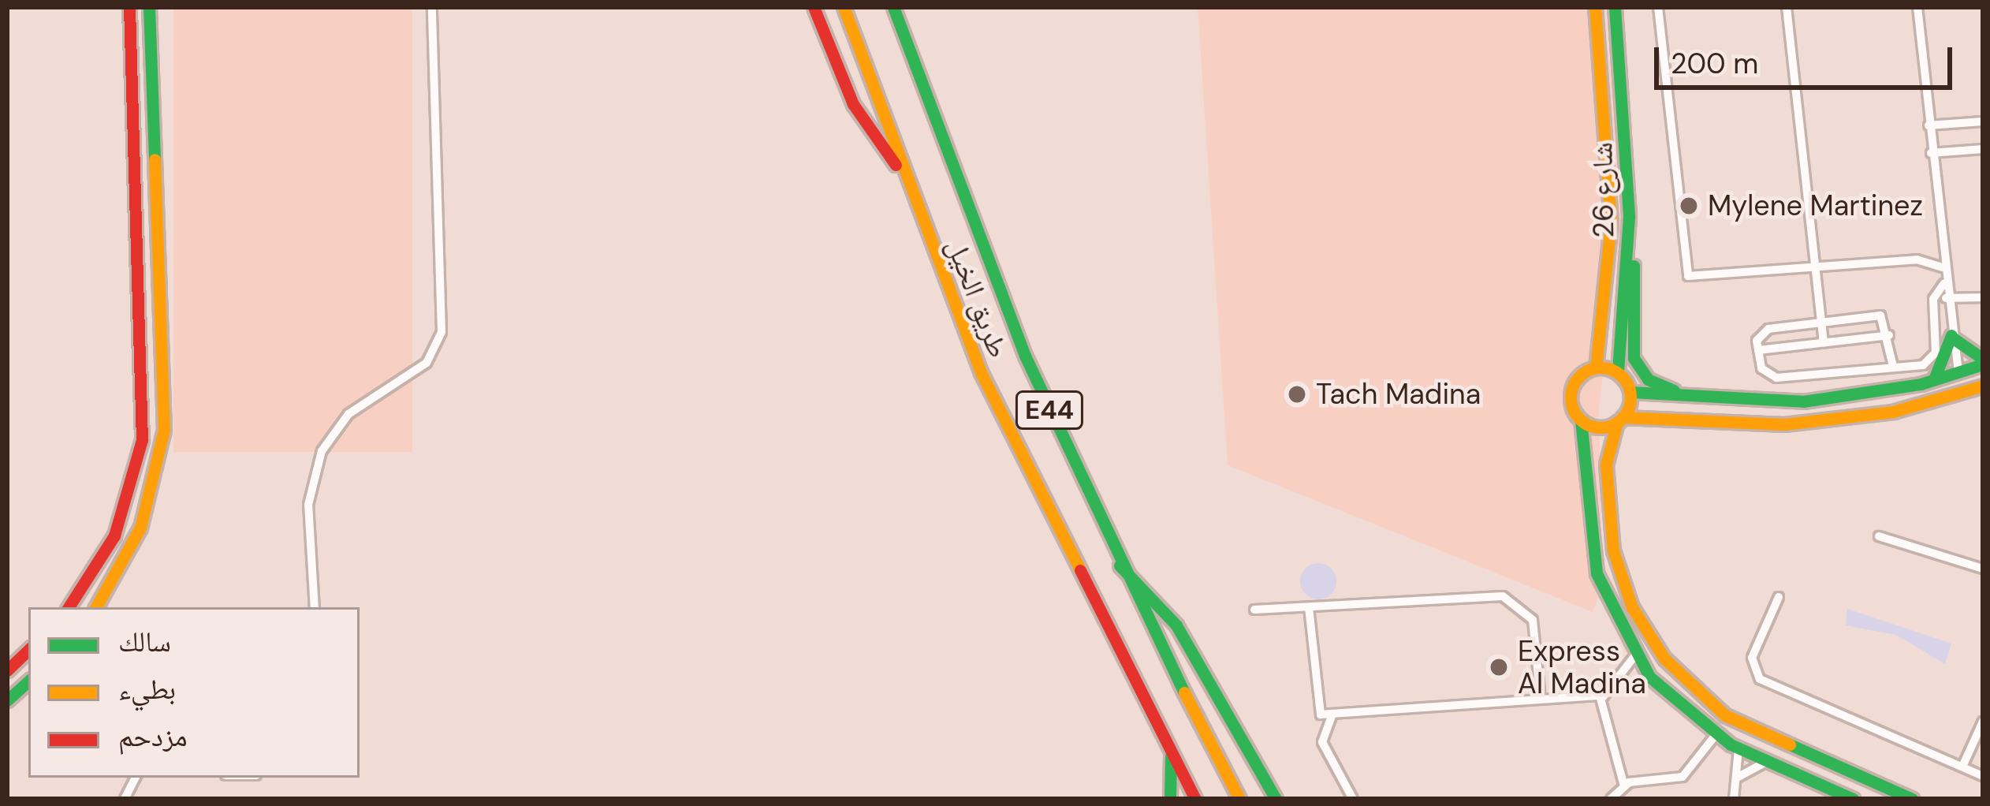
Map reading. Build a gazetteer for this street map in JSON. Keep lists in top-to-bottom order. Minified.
{"streets":{"main road":["شارع 26","طريق الخيل","E44"]},"places":["Mylene Martinez","Tach Madina","Express Al Madina"],"legend":["سالك","بطيء","مزدحم"],"scale_bar":"200 m"}
